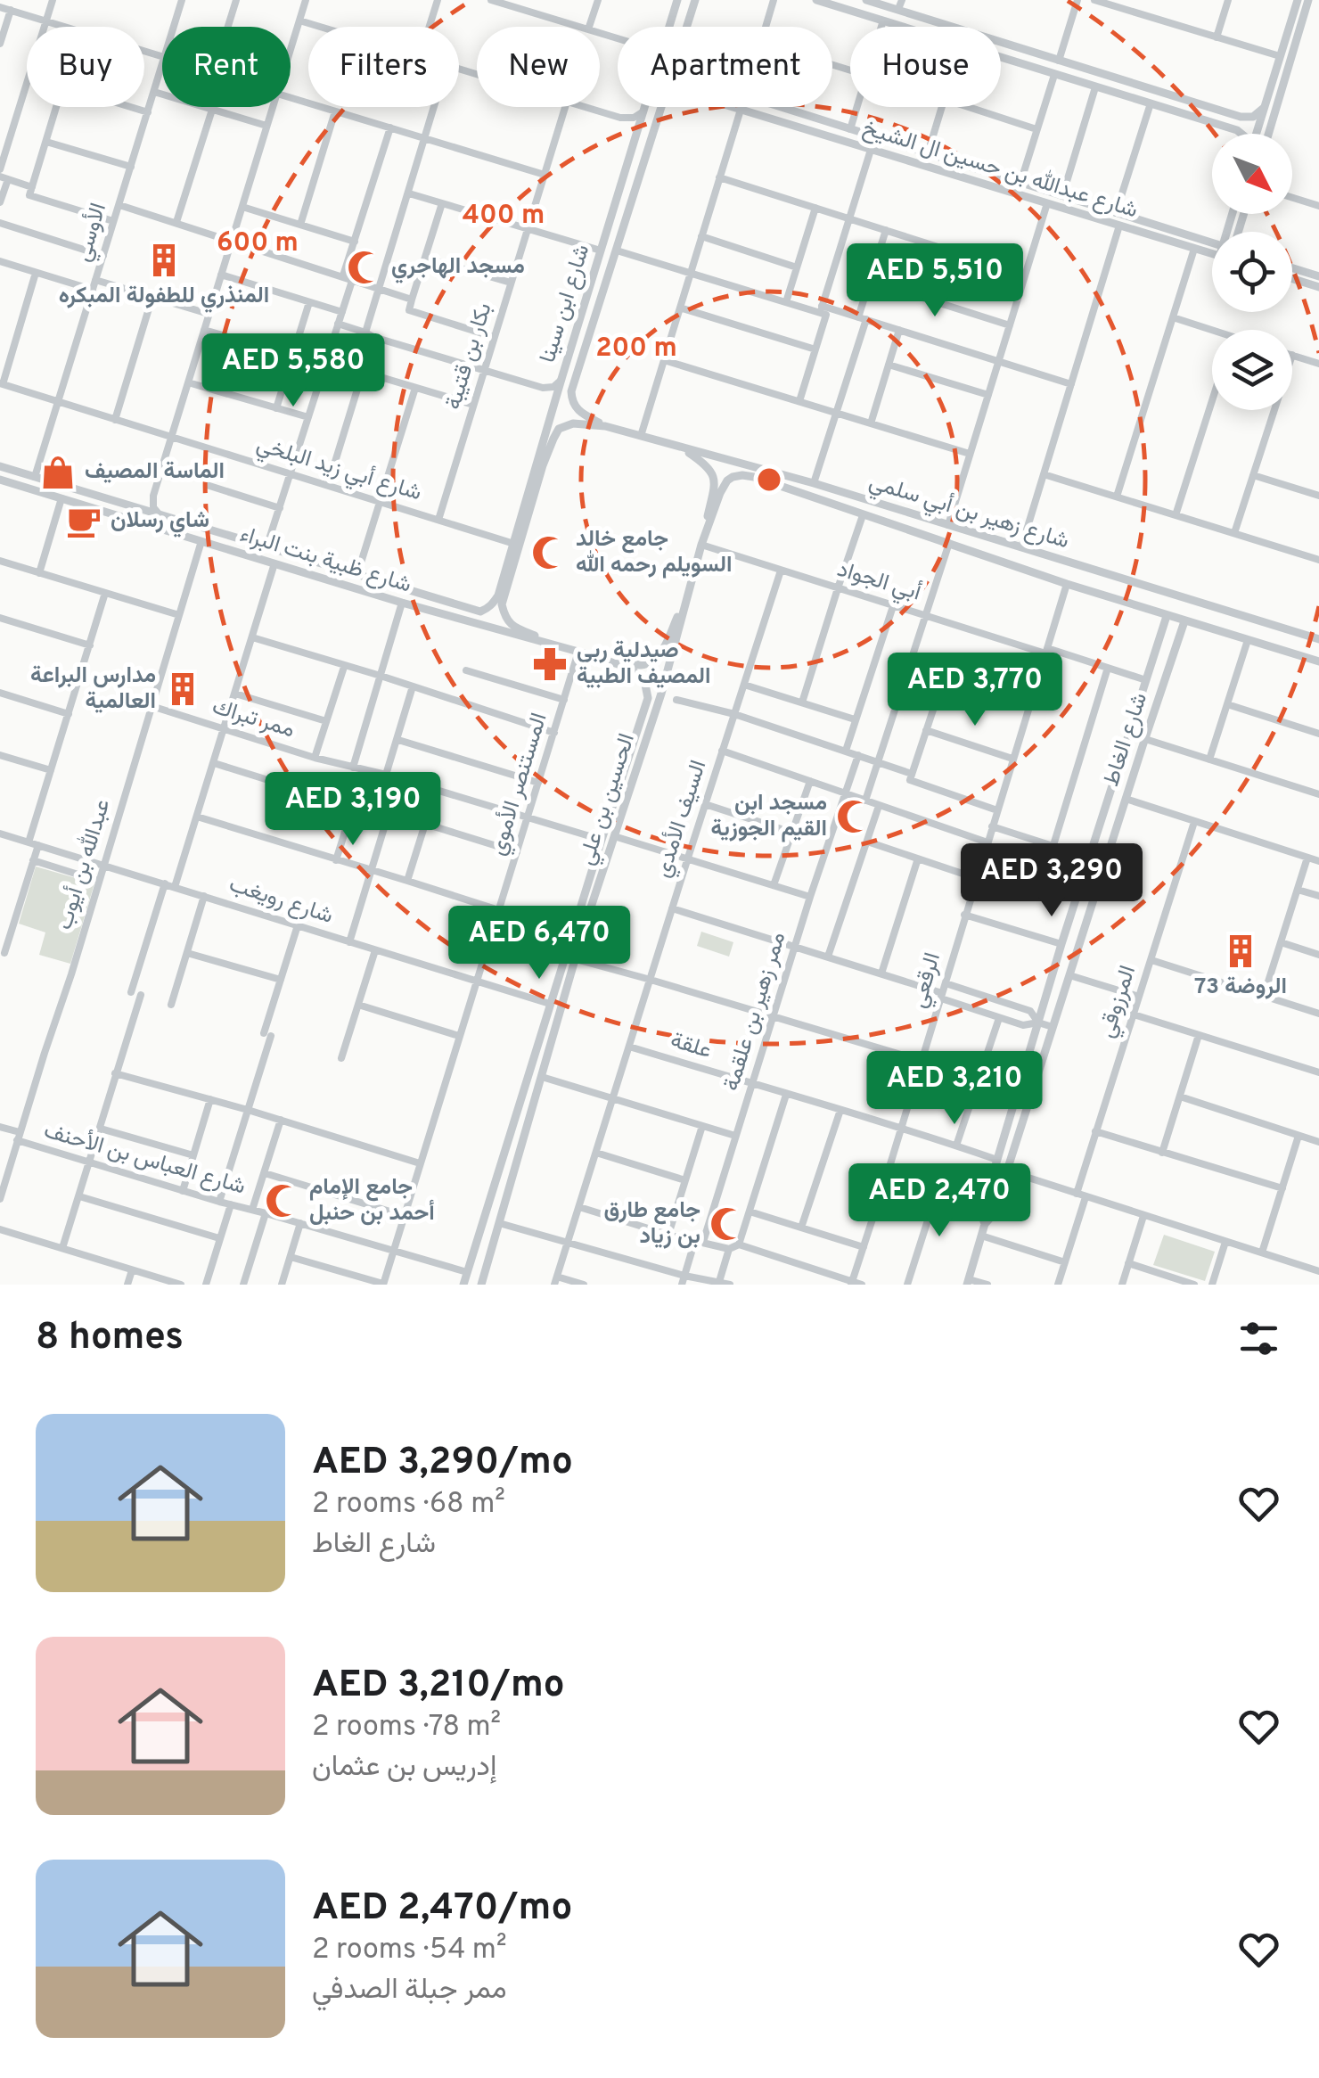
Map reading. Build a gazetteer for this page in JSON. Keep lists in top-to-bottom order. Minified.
{"streets":{"street":["شارع عبدالله بن حسين ال الشيخ","الأوسي","شارع ابن سينا","بكار بن قتيبة","شارع أبي زيد البلخي","شارع زهير بن أبي سلمي","شارع ظبية بنت البراء","أبي الجواد","ممر تبراك","شارع الغاط","المستنصر الأموي","الحسين بن علي","السيف الأمدي","عبدالله بن أيوب","شارع رويغب","الرقعي","المرزوقي","ممر زهير بن علقمة","علقة","شارع العباس بن الأحنف"]},"crossings":[["الأوسي","شارع أبي زيد البلخي"],["الأوسي","شارع ظبية بنت البراء"],["شارع ابن سينا","شارع أبي زيد البلخي"],["شارع ابن سينا","شارع زهير بن أبي سلمي"],["شارع ابن سينا","شارع ظبية بنت البراء"],["شارع ابن سينا","أبي الجواد"],["شارع ابن سينا","المستنصر الأموي"],["شارع ابن سينا","الحسين بن علي"],["بكار بن قتيبة","شارع أبي زيد البلخي"],["شارع زهير بن أبي سلمي","شارع ظبية بنت البراء"],["شارع زهير بن أبي سلمي","أبي الجواد"],["شارع زهير بن أبي سلمي","شارع الغاط"],["شارع زهير بن أبي سلمي","المستنصر الأموي"],["شارع زهير بن أبي سلمي","الحسين بن علي"],["شارع زهير بن أبي سلمي","الرقعي"],["شارع ظبية بنت البراء","أبي الجواد"],["شارع ظبية بنت البراء","المستنصر الأموي"],["شارع ظبية بنت البراء","الحسين بن علي"],["شارع ظبية بنت البراء","عبدالله بن أيوب"],["أبي الجواد","شارع الغاط"],["أبي الجواد","المستنصر الأموي"],["أبي الجواد","الحسين بن علي"],["أبي الجواد","السيف الأمدي"],["أبي الجواد","الرقعي"],["ممر تبراك","المستنصر الأموي"],["ممر تبراك","الحسين بن علي"],["ممر تبراك","عبدالله بن أيوب"],["شارع الغاط","علقة"],["المستنصر الأموي","الحسين بن علي"],["المستنصر الأموي","شارع رويغب"],["المستنصر الأموي","شارع العباس بن الأحنف"],["الحسين بن علي","شارع رويغب"],["الحسين بن علي","شارع العباس بن الأحنف"],["السيف الأمدي","علقة"],["عبدالله بن أيوب","شارع رويغب"],["عبدالله بن أيوب","شارع العباس بن الأحنف"],["الرقعي","علقة"],["ممر زهير بن علقمة","علقة"]],"places":{"building":["المنذري للطفولة المبكره","مدارس البراعة العالمية","الروضة 73"],"mosque":["مسجد الهاجري","جامع خالد السويلم رحمه الله","مسجد ابن القيم الجوزية","جامع الإمام أحمد بن حنبل","جامع طارق بن زياد"],"shop":["الماسة المصيف"],"cafe":["شاي رسلان"],"pharmacy":["صيدلية ربى المصيف الطبية"]},"north":"bottom right","page":{"chip":["Buy","Rent","Filters","New","Apartment","House"],"price":["AED 5,510","AED 5,580","AED 3,770","AED 3,190","AED 3,290","AED 6,470","AED 3,210","AED 2,470"],"heading":"8 homes","list":[{"name":"AED 3,290/mo","note":"2 rooms · 68 m² · شارع الغاط"},{"name":"AED 3,210/mo","note":"2 rooms · 78 m² · إدريس بن عثمان"},{"name":"AED 2,470/mo","note":"2 rooms · 54 m² · ممر جبلة الصدفي"}]},"rings":["400 m","600 m","200 m"]}
